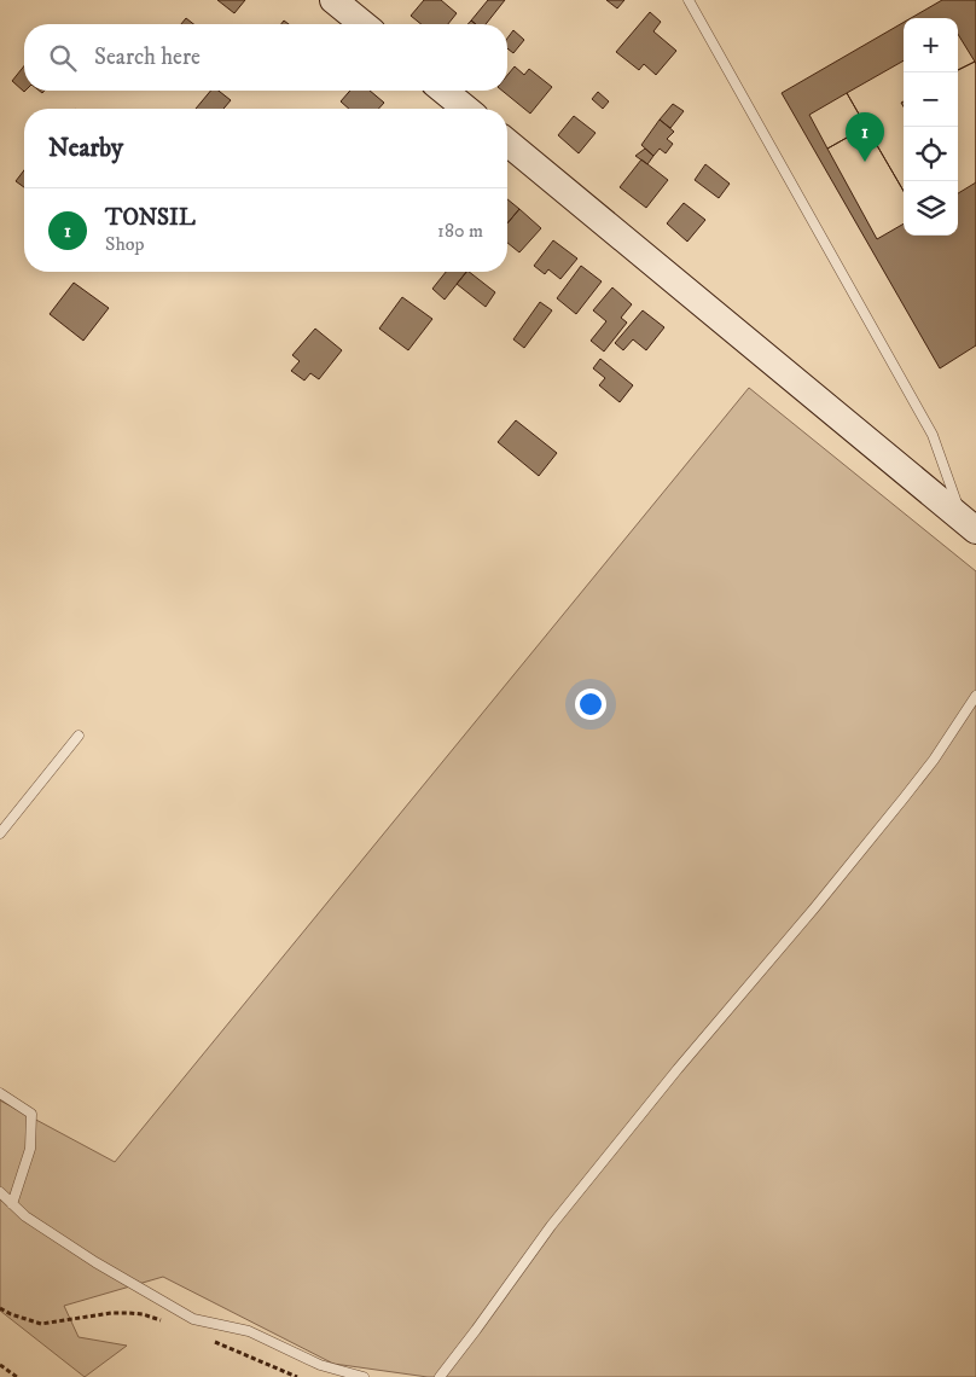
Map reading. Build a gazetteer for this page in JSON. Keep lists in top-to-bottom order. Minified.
{"page":{"map_buttons":["+","−"],"search":"Search here","heading":"Nearby","pins":"1","list":[{"mark":"1","name":"TONSIL","note":"Shop","value":"180 m"}]}}
